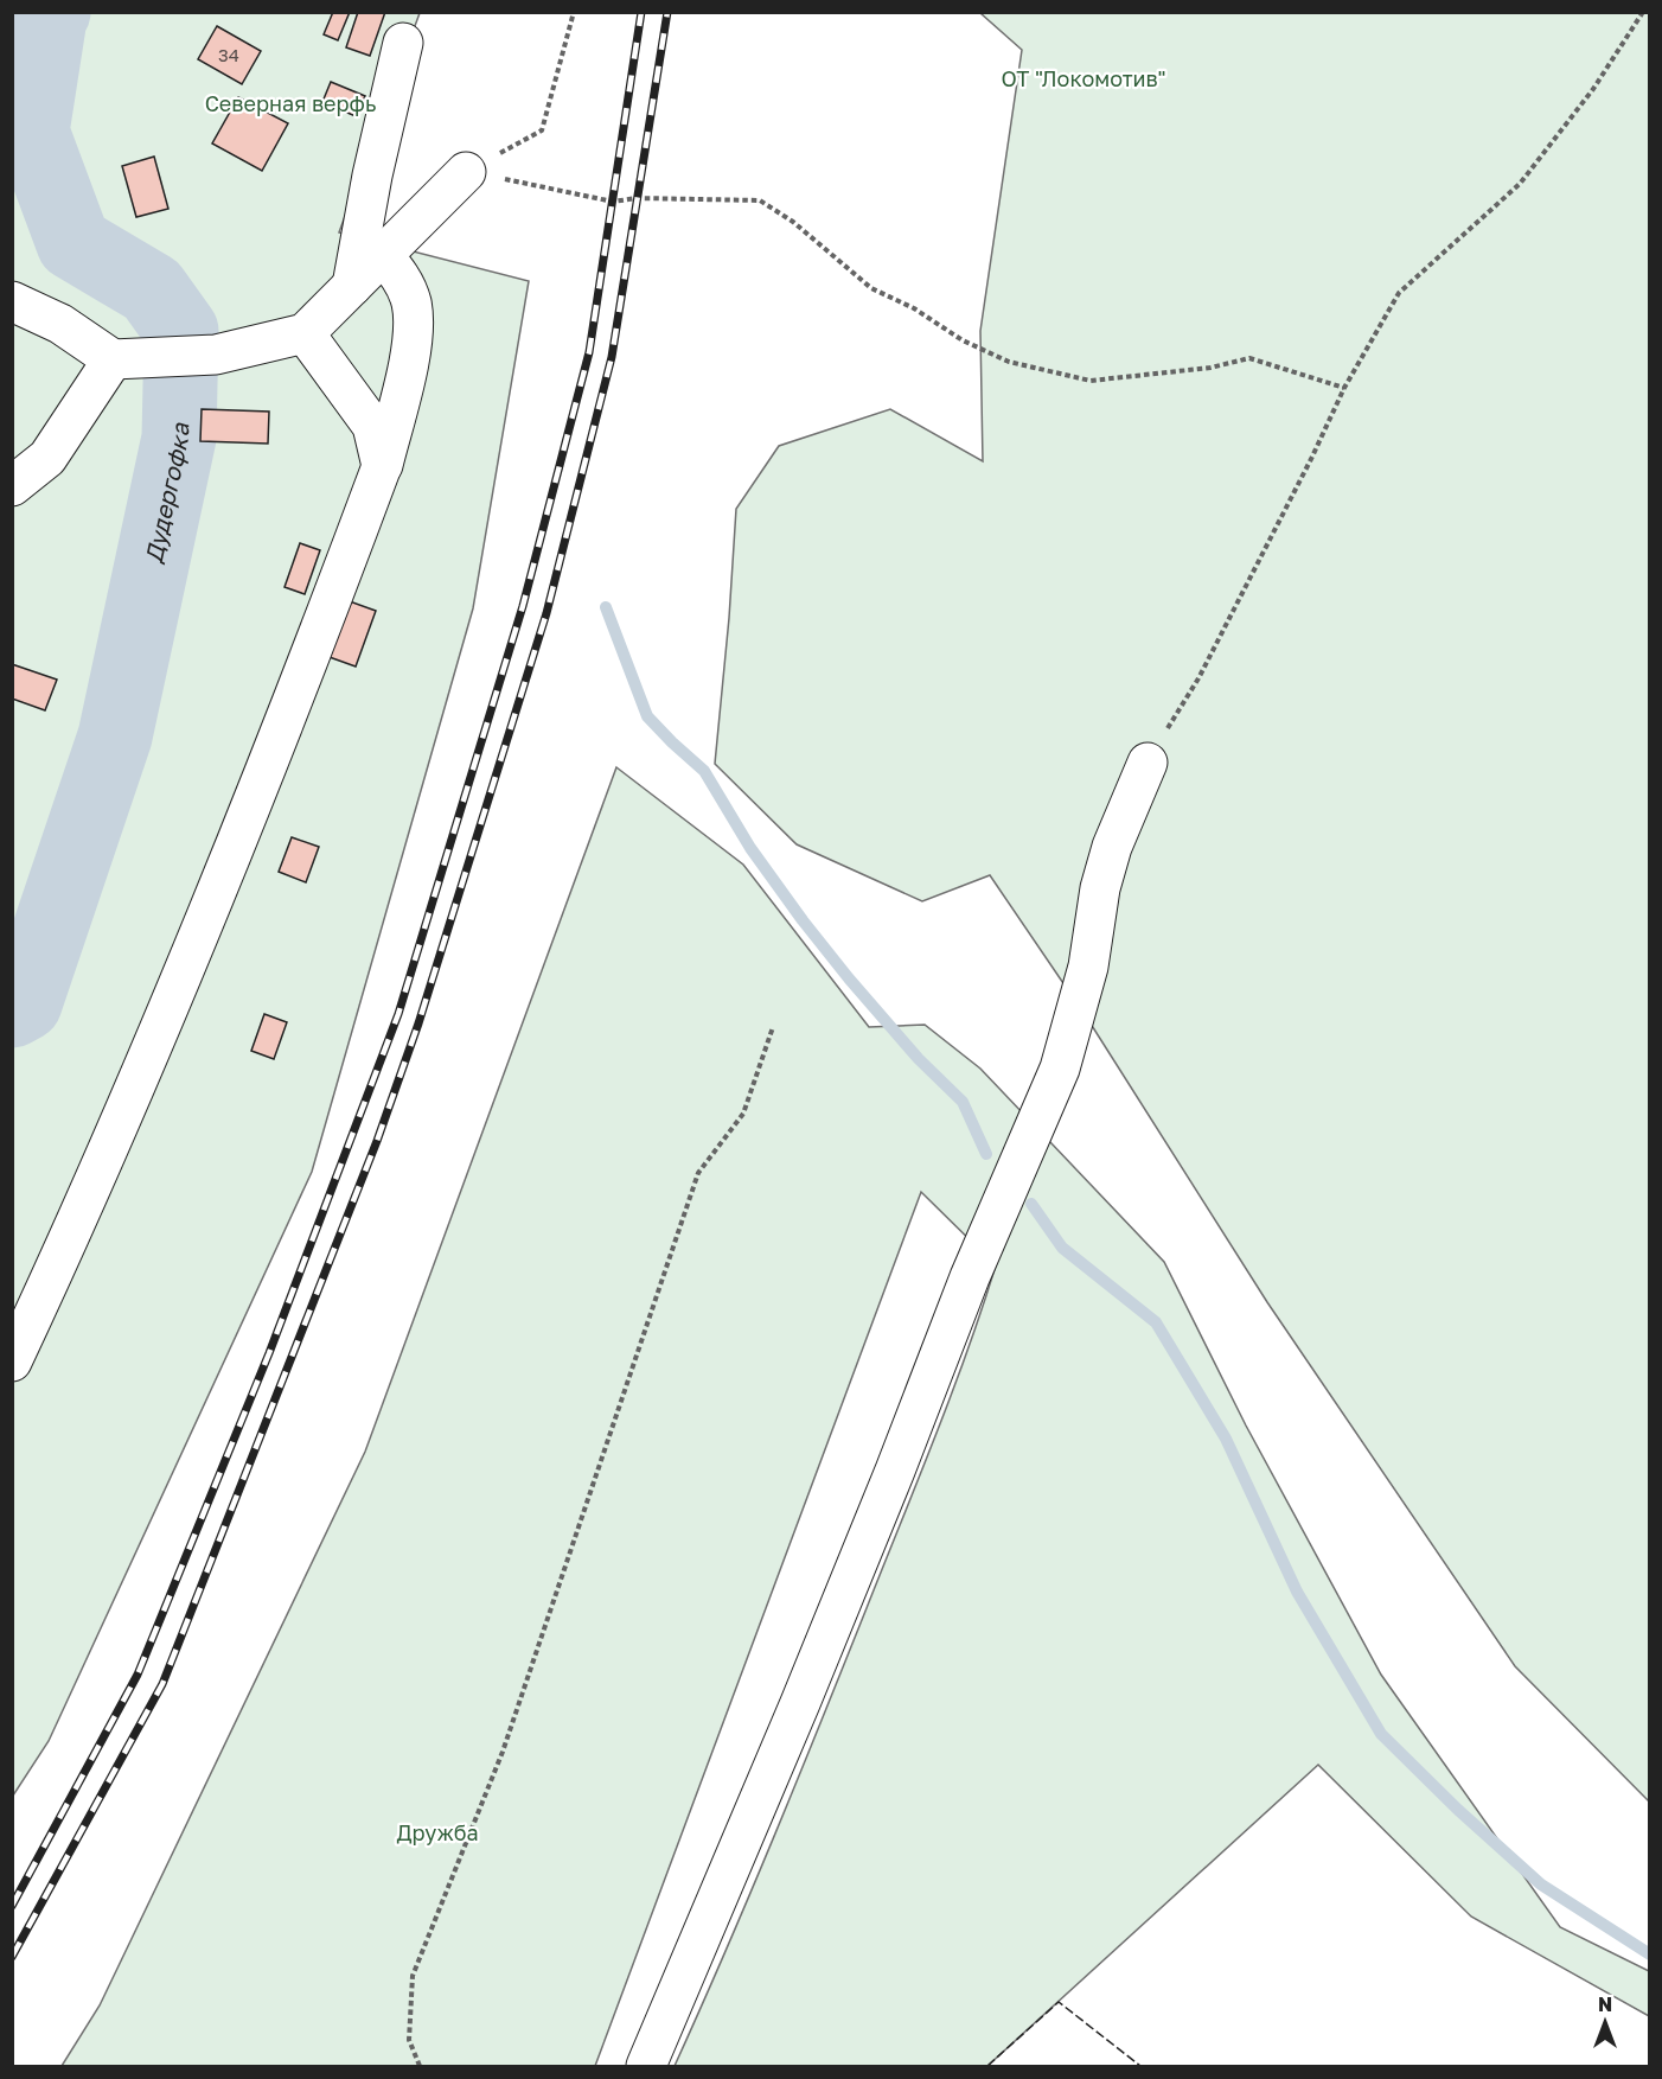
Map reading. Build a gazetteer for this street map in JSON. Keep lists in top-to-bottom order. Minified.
{"water":["Дудергофка"],"parks":["ОТ \"Локомотив\"","Северная верфь","Дружба"],"house_numbers":["34"],"north":"top"}
